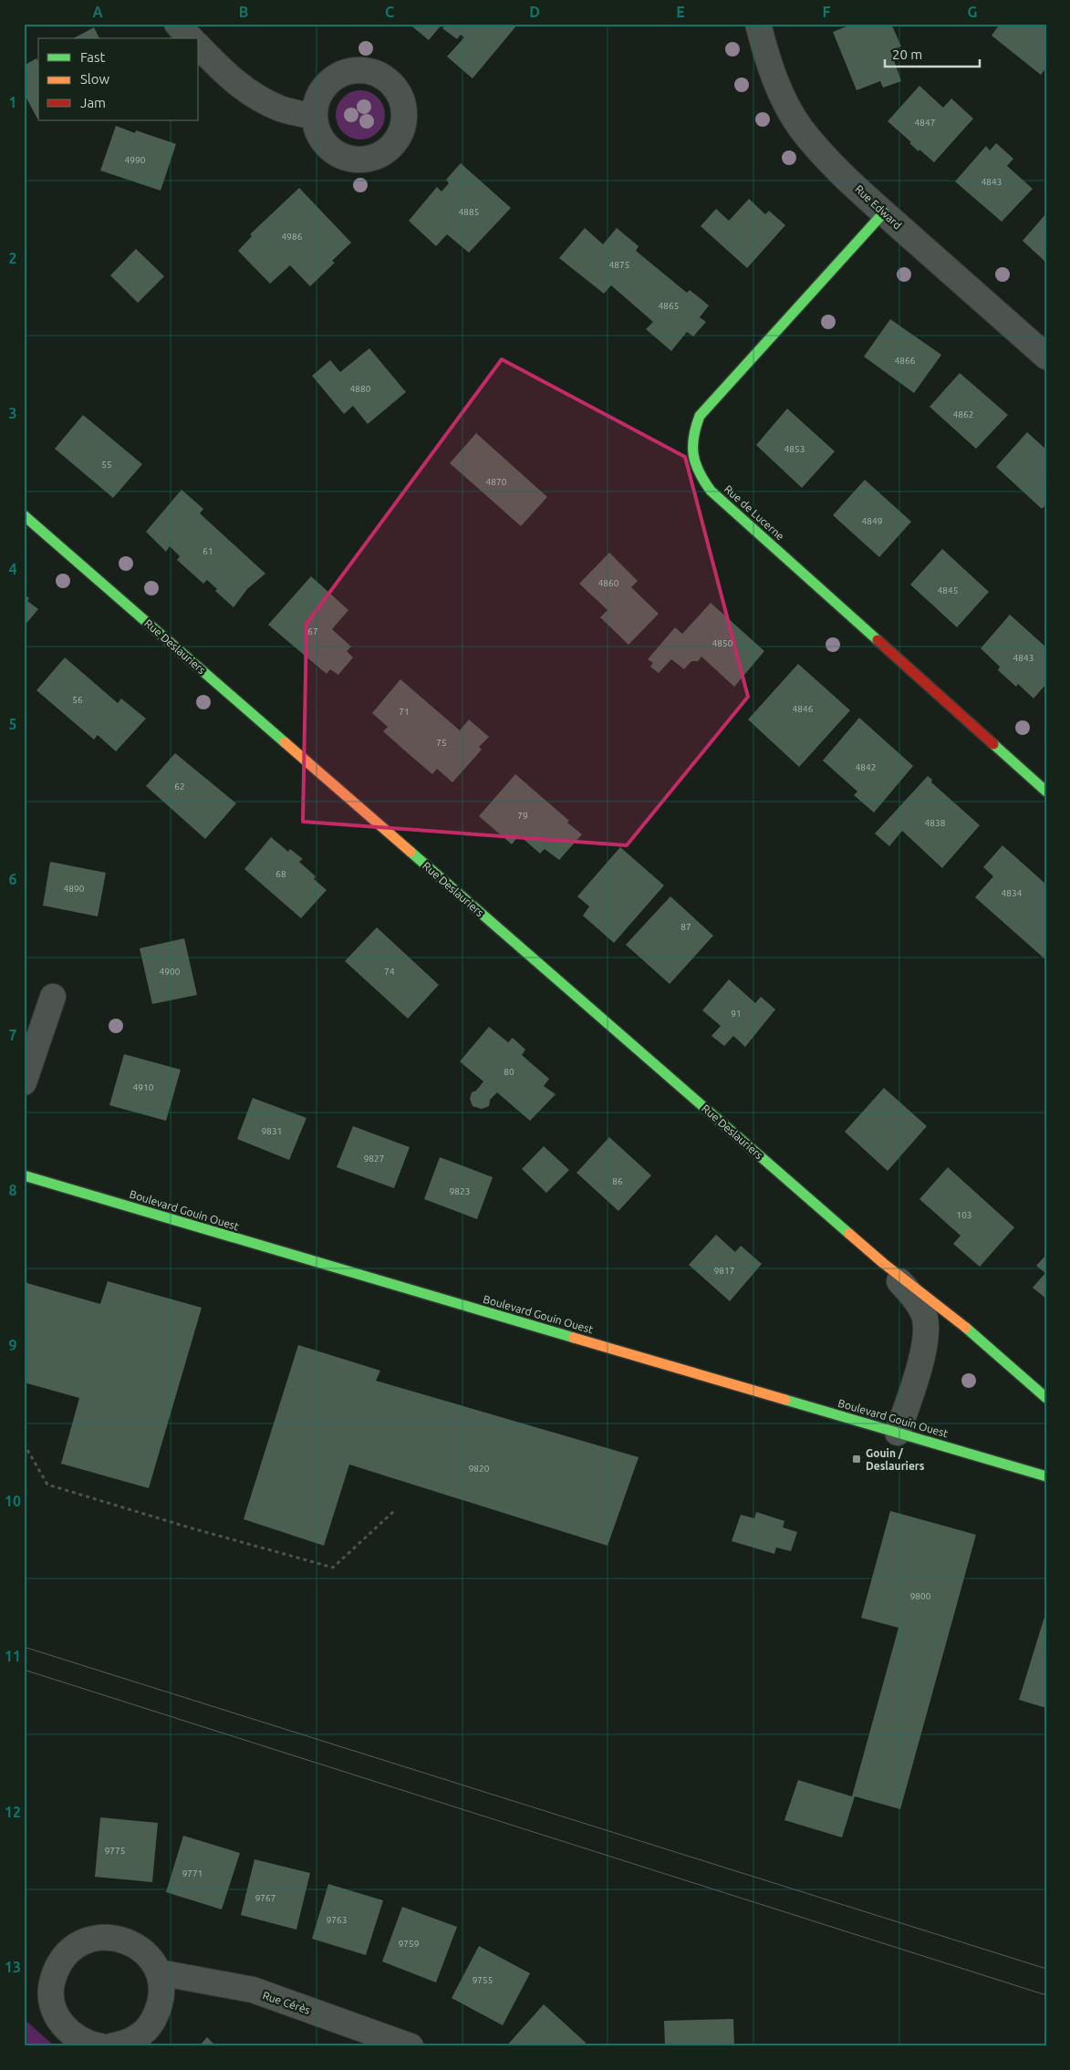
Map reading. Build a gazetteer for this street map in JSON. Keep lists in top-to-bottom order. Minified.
{"streets":{"street":["Rue Edward","Rue de Lucerne","Rue Deslauriers","Boulevard Gouin Ouest","Rue Cérès"]},"crossings":[["Rue Edward","Rue de Lucerne"],["Rue Deslauriers","Boulevard Gouin Ouest"]],"places":{"transit":["Gouin / Deslauriers"]},"house_numbers":["4847","4990","4843","4885","4986","4875","4865","4866","4880","4862","4853","55","4870","4849","61","4860","4845","67","4850","4843","56","4846","71","75","4842","62","79","4838","68","4890","4834","87","4900","74","91","80","4910","9831","9827","86","9823","103","9817","9820","9800","9775","9771","9767","9763","9759","9755"],"legend":["Fast","Slow","Jam"],"scale_bar":"20 m","grid":{"columns":["A","B","C","D","E","F","G"],"rows":["1","2","3","4","5","6","7","8","9","10","11","12","13"]}}
